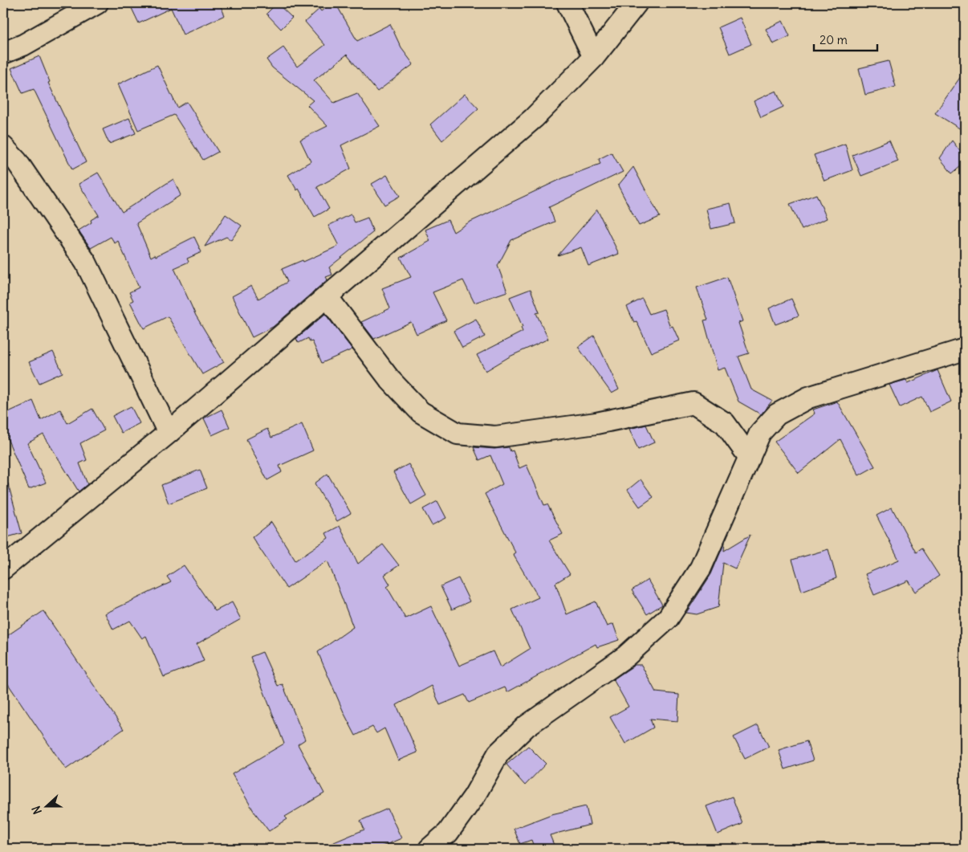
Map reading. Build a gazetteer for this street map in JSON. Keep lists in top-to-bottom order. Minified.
{"scale_bar":"20 m","north":"left"}
